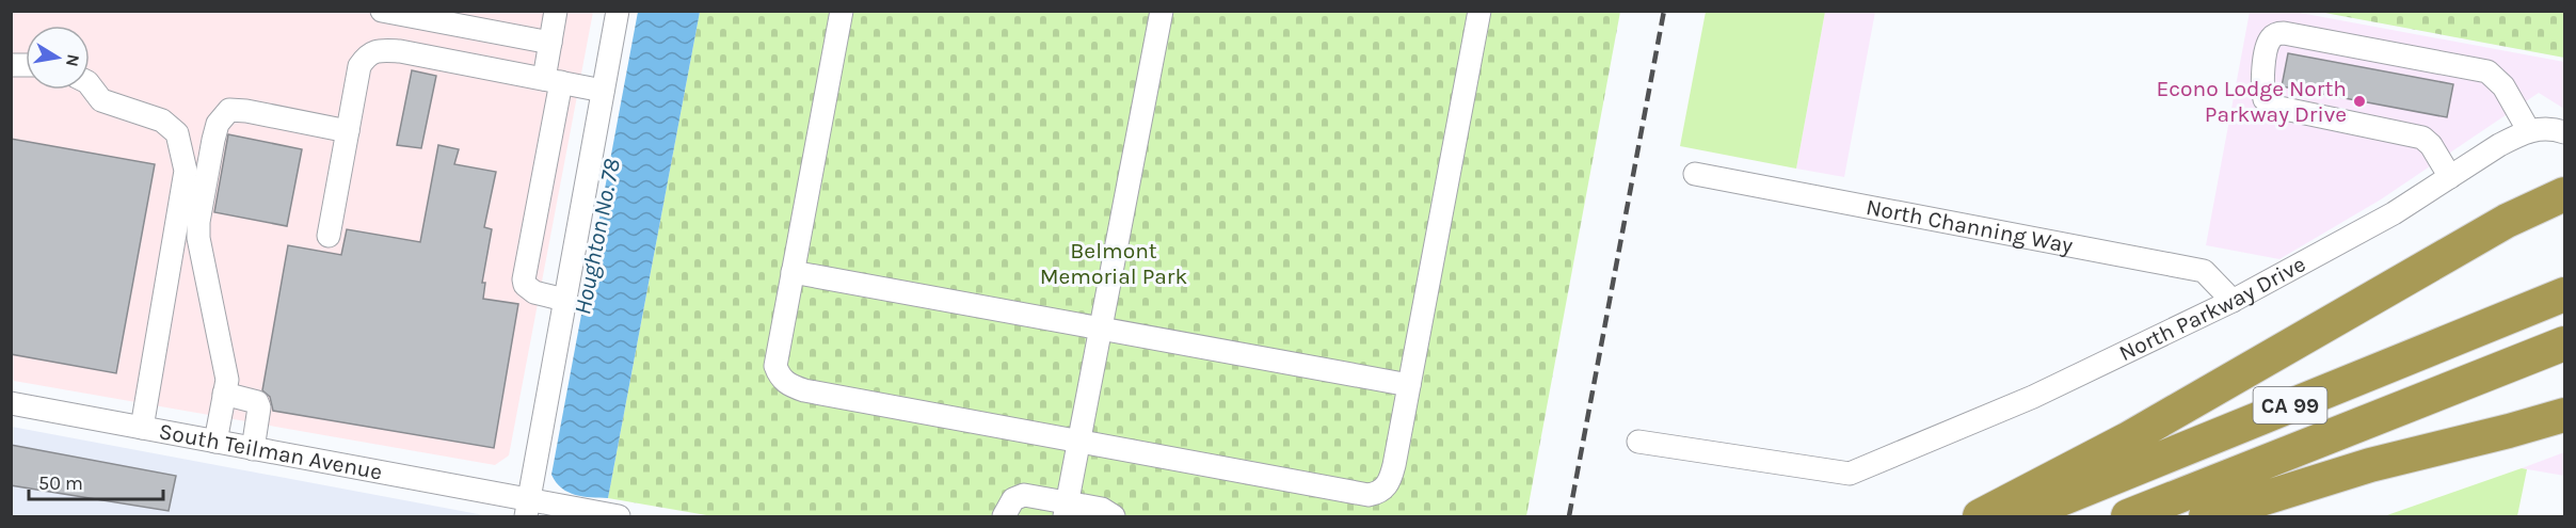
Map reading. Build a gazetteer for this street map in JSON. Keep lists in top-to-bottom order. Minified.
{"streets":{"highway":["CA 99"],"street":["North Channing Way","North Parkway Drive","South Teilman Avenue"]},"crossings":[["North Channing Way","North Parkway Drive"]],"water":["Houghton No. 78"],"parks":["Belmont Memorial Park"],"places":["Econo Lodge North Parkway Drive"],"scale_bar":"50 m","north":"right"}
